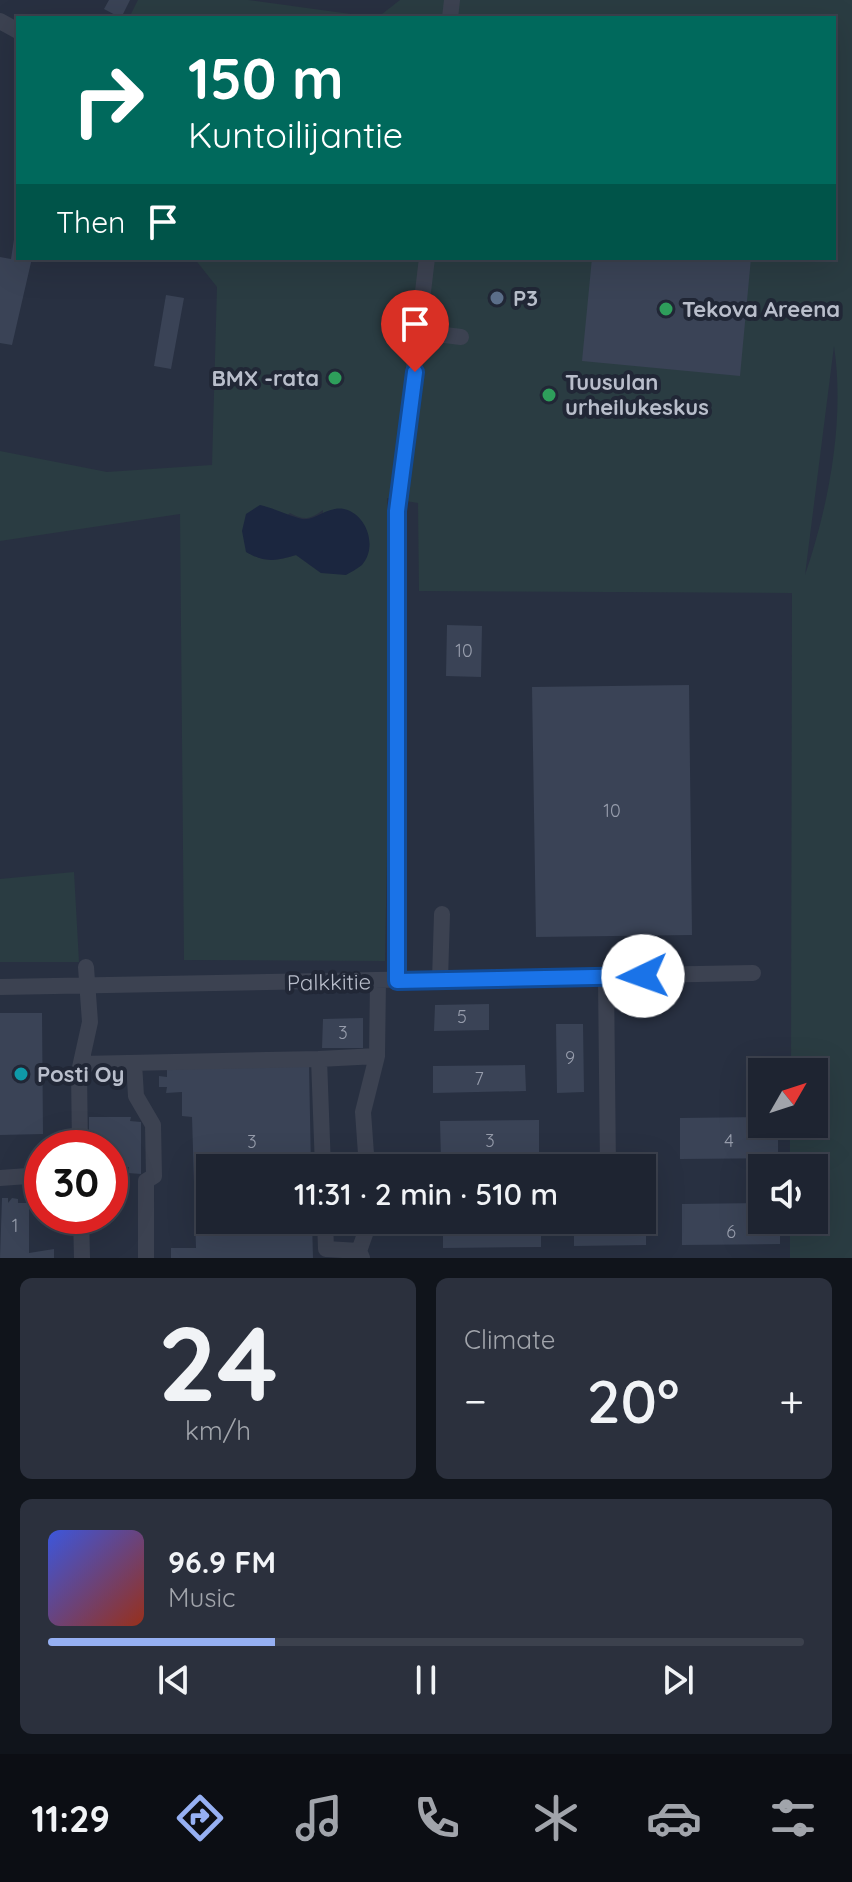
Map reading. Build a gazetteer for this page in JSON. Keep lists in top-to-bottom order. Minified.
{"streets":{"street":["Palkkitie"]},"places":["P3","Tekova Areena","BMX -rata","Tuusulan urheilukeskus","Posti Oy"],"house_numbers":["10","10","5","3","9","7","3","4","3","1","6"],"north":"top right","page":{"turn":["150 m","Kuntoilijantie"],"then":"Then","limit":"30","trip":"11:31 · 2 min · 510 m","tile":[["24","km/h"],"Climate"],"heat":["−","20°","+"],"song":["96.9 FM","Music"],"tabs":"11:29"}}
